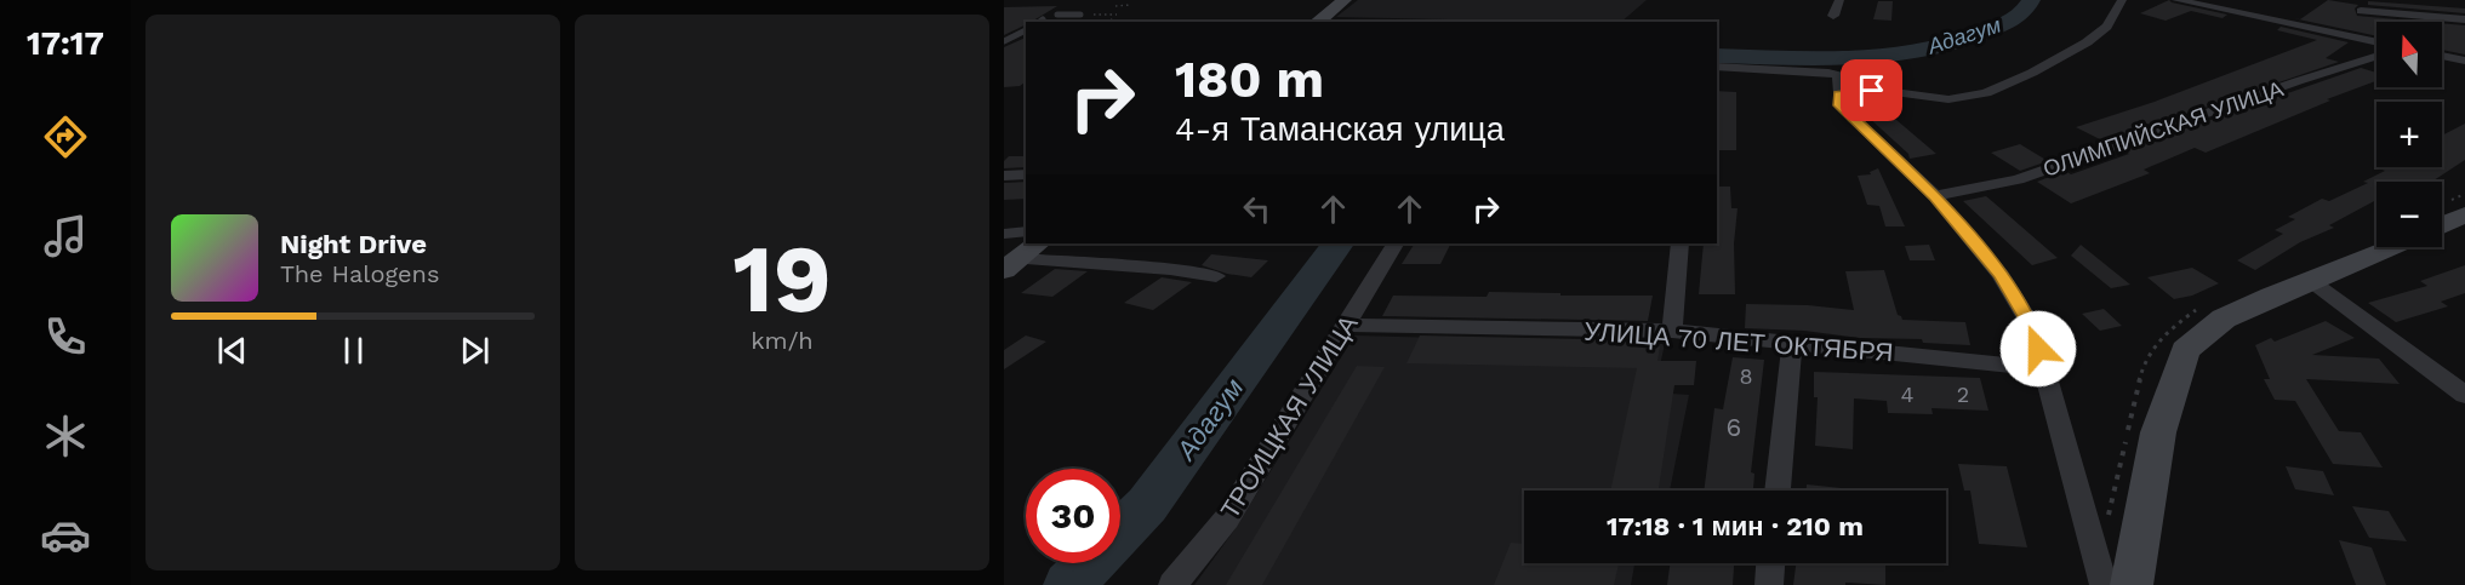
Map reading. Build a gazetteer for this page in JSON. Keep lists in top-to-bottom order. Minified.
{"streets":{"street":["ОЛИМПИЙСКАЯ УЛИЦА","УЛИЦА 70 ЛЕТ ОКТЯБРЯ","ТРОИЦКАЯ УЛИЦА"]},"crossings":[["УЛИЦА 70 ЛЕТ ОКТЯБРЯ","ТРОИЦКАЯ УЛИЦА"]],"water":["Адагум"],"house_numbers":["8","4","2","6"],"north":"top","page":{"tabs":"17:17","tile":["19","km/h"],"map_buttons":["+","−"],"turn":["180 m","4-я Таманская улица"],"song":["Night Drive","The Halogens"],"limit":"30","trip":"17:18 · 1 мин · 210 m"}}
